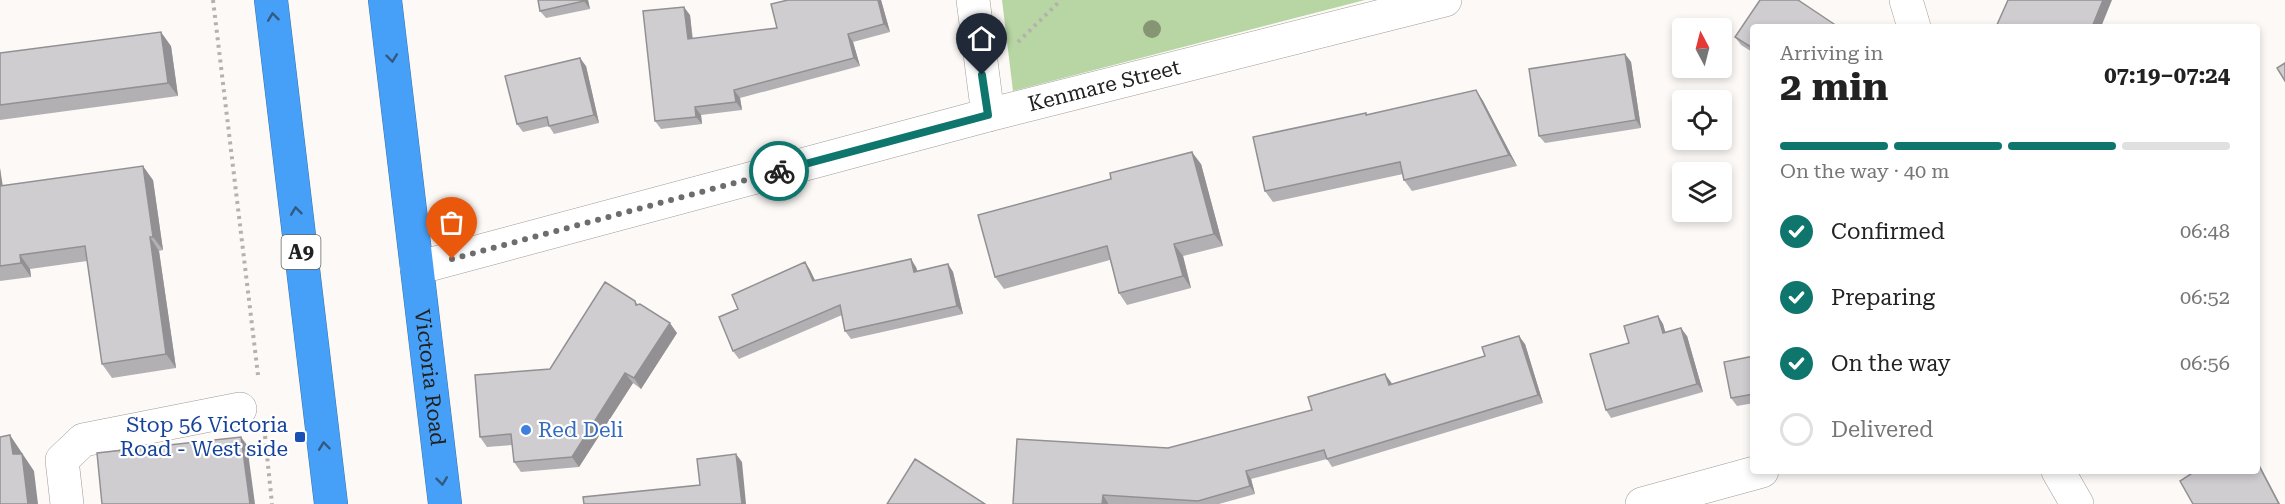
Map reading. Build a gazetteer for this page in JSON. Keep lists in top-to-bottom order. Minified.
{"streets":{"highway":["A9","Victoria Road"],"street":["Kenmare Street"]},"crossings":[["Kenmare Street","Victoria Road"]],"places":{"other":["Red Deli"],"transit":["Stop 56 Victoria Road - West side"]},"north":"top","page":{"heading":["2 min","Arriving in","07:19–07:24"],"bar":"On the way · 40 m","list":[["Confirmed","06:48"],["Preparing","06:52"],["On the way","06:56"],"Delivered"]}}
